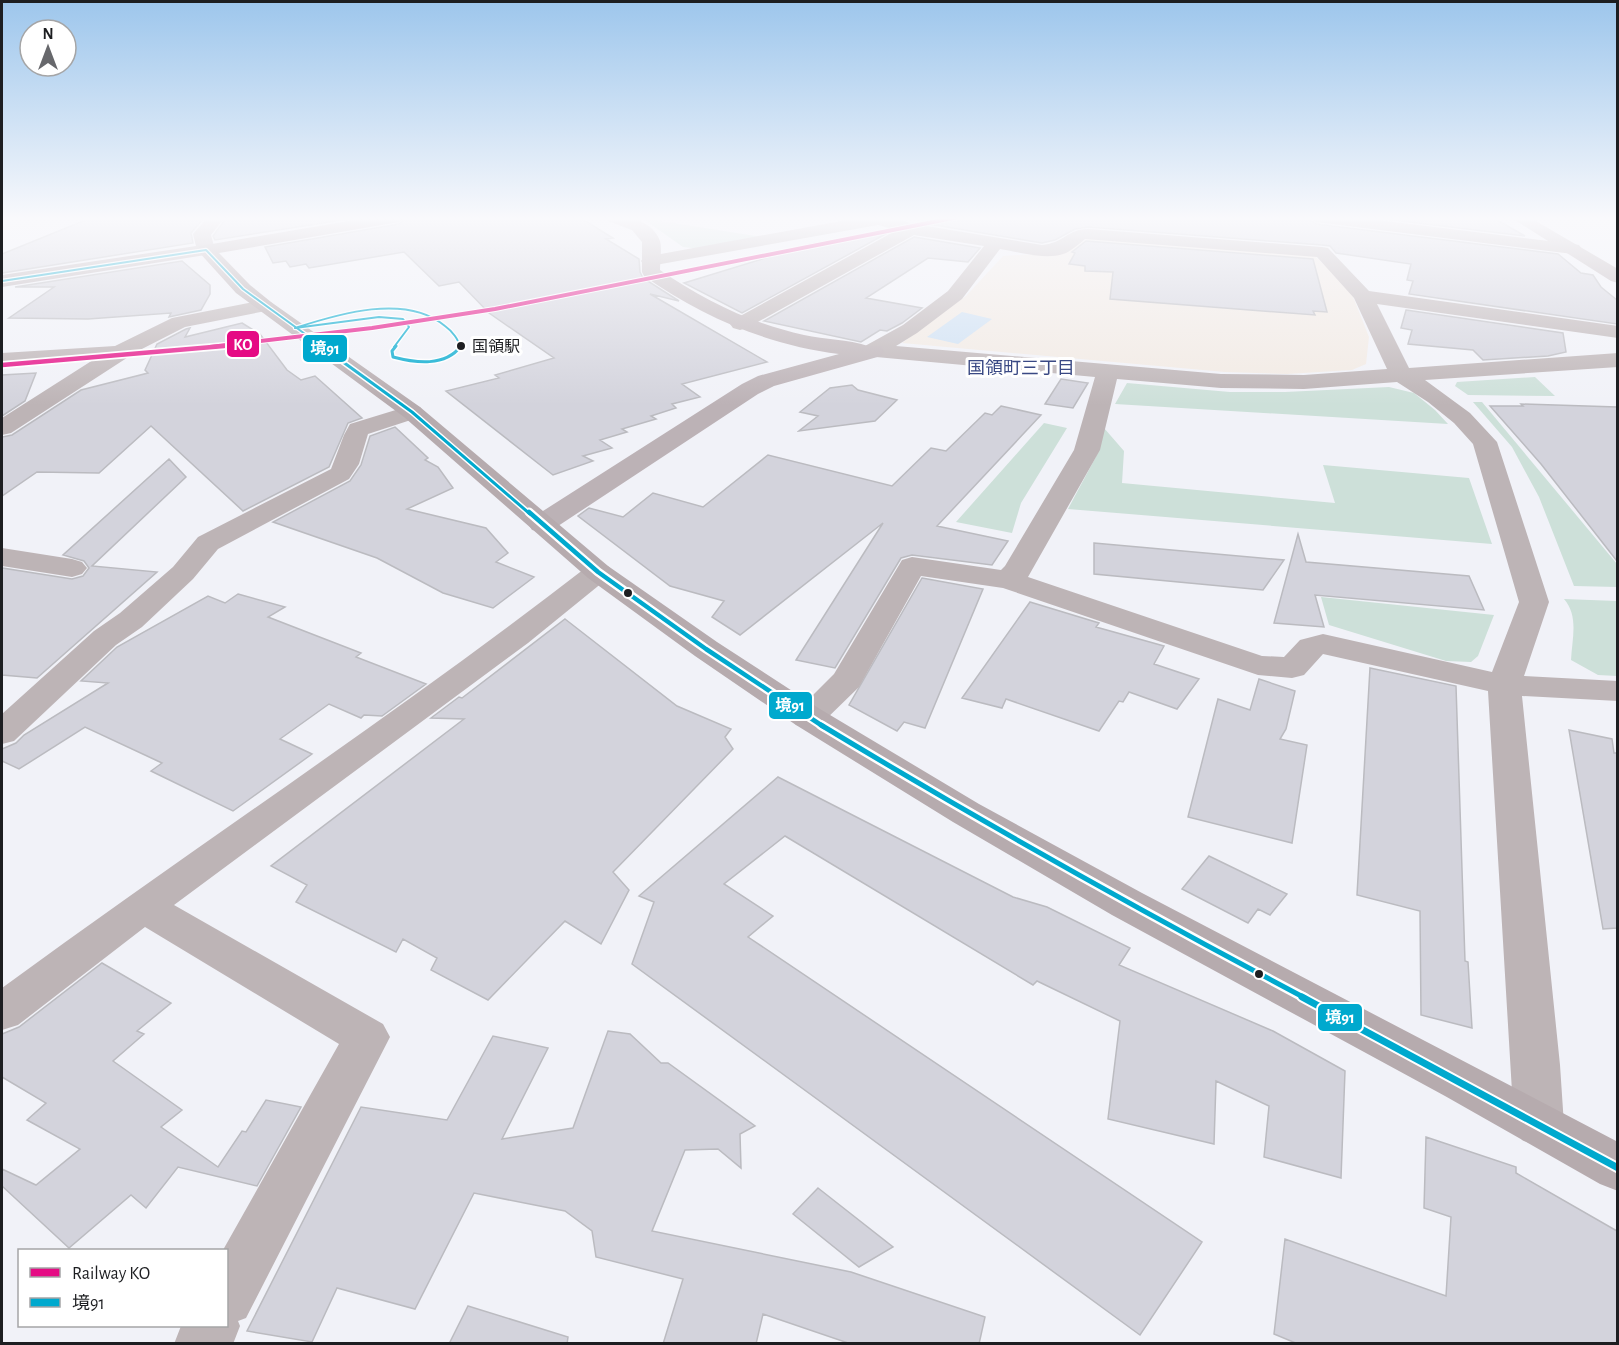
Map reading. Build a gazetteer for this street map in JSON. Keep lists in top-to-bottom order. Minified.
{"districts":["国領町三丁目"],"places":["国領駅"],"lines":["rail line KO","transit line 境91"],"legend":["Railway KO","境91"],"north":"top"}
